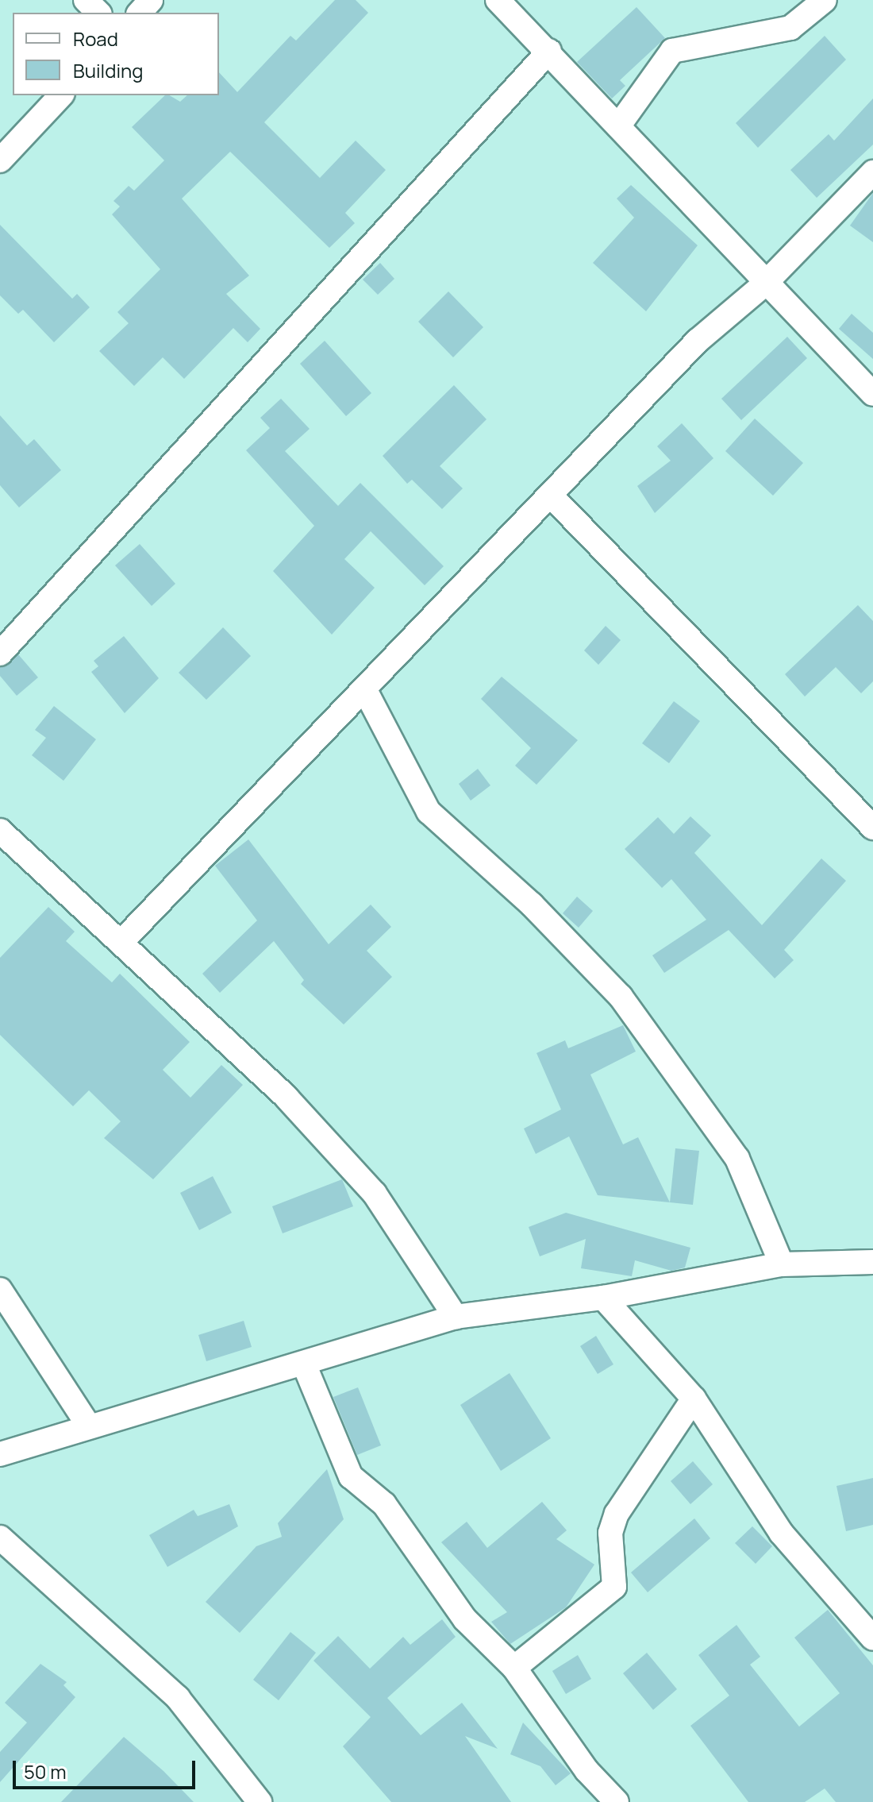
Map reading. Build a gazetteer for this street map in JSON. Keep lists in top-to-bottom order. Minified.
{"legend":["Road","Building"],"scale_bar":"50 m"}
